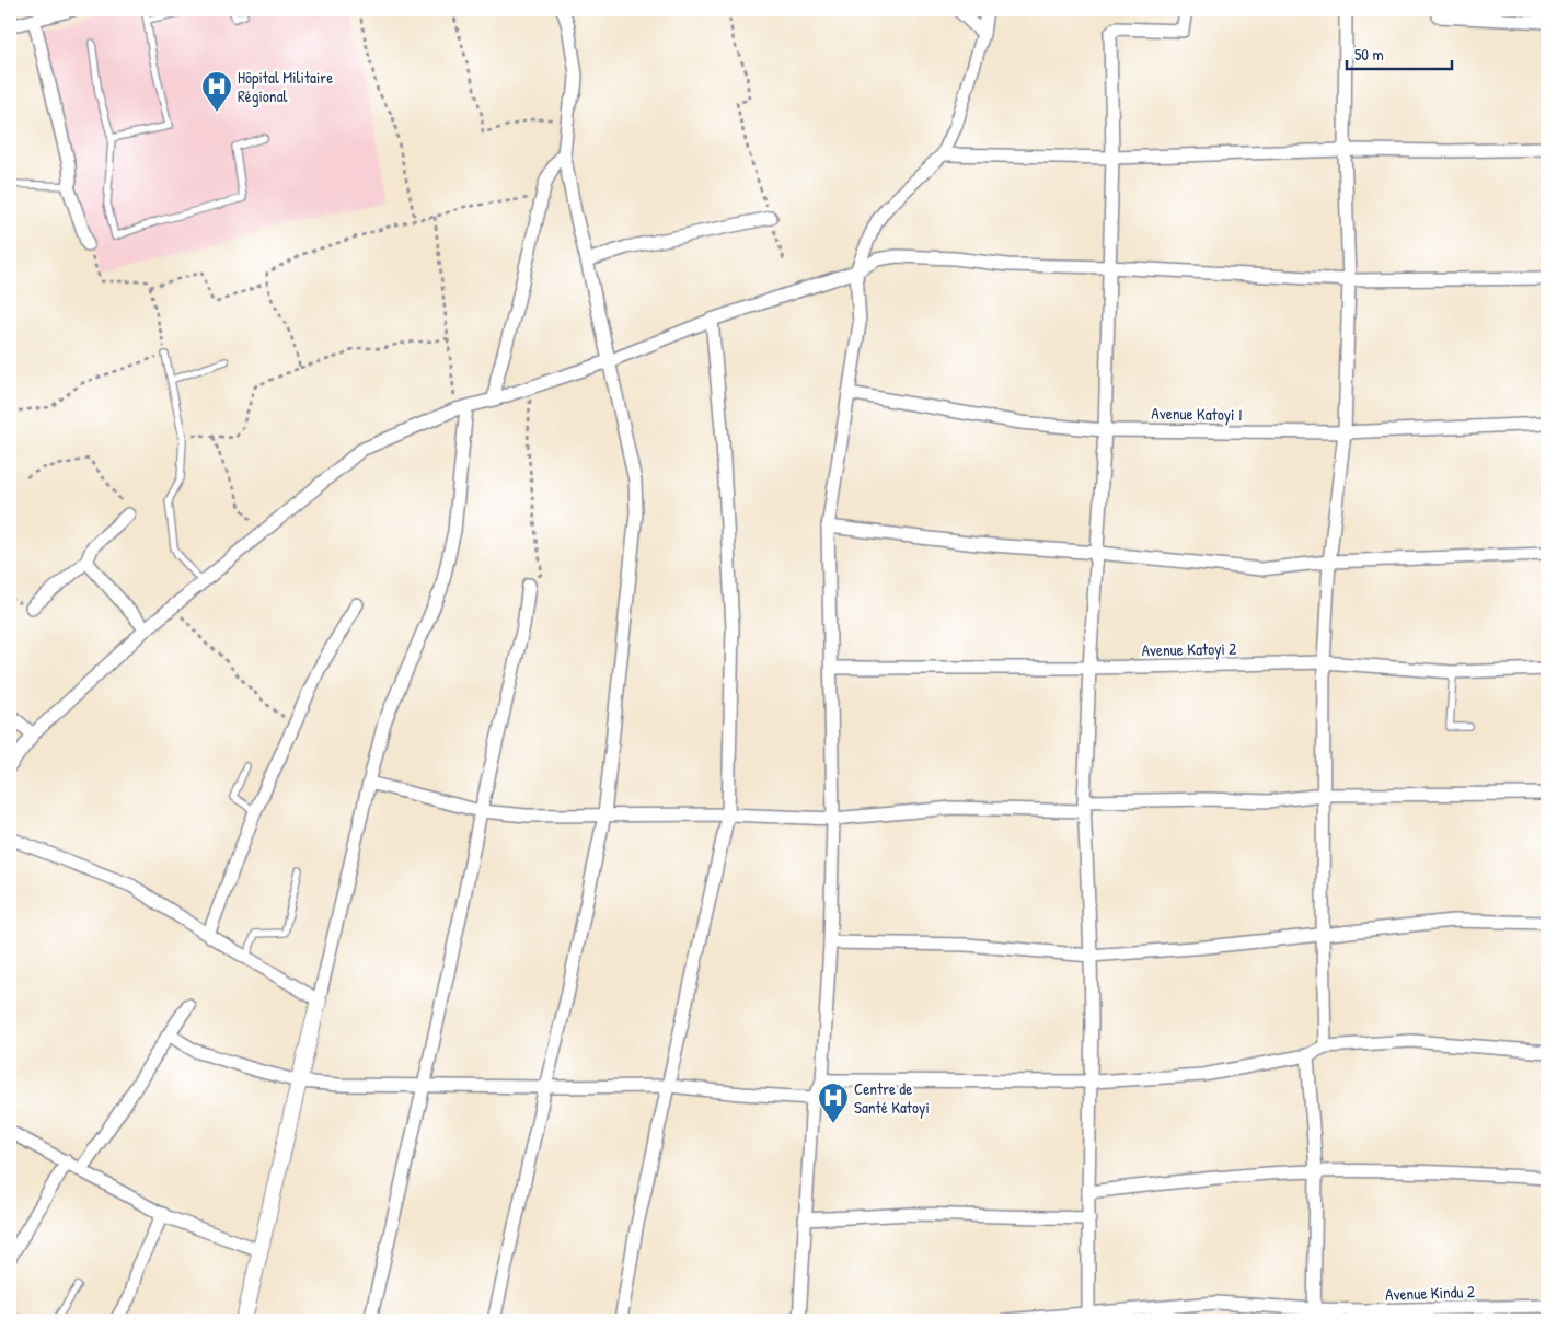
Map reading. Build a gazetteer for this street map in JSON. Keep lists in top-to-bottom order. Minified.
{"streets":{"street":["Avenue Katoyi I","Avenue Katoyi 2","Avenue Kindu 2"]},"places":{"hospital":["Hôpital Militaire Régional","Centre de Santé Katoyi"]},"scale_bar":"50 m"}
